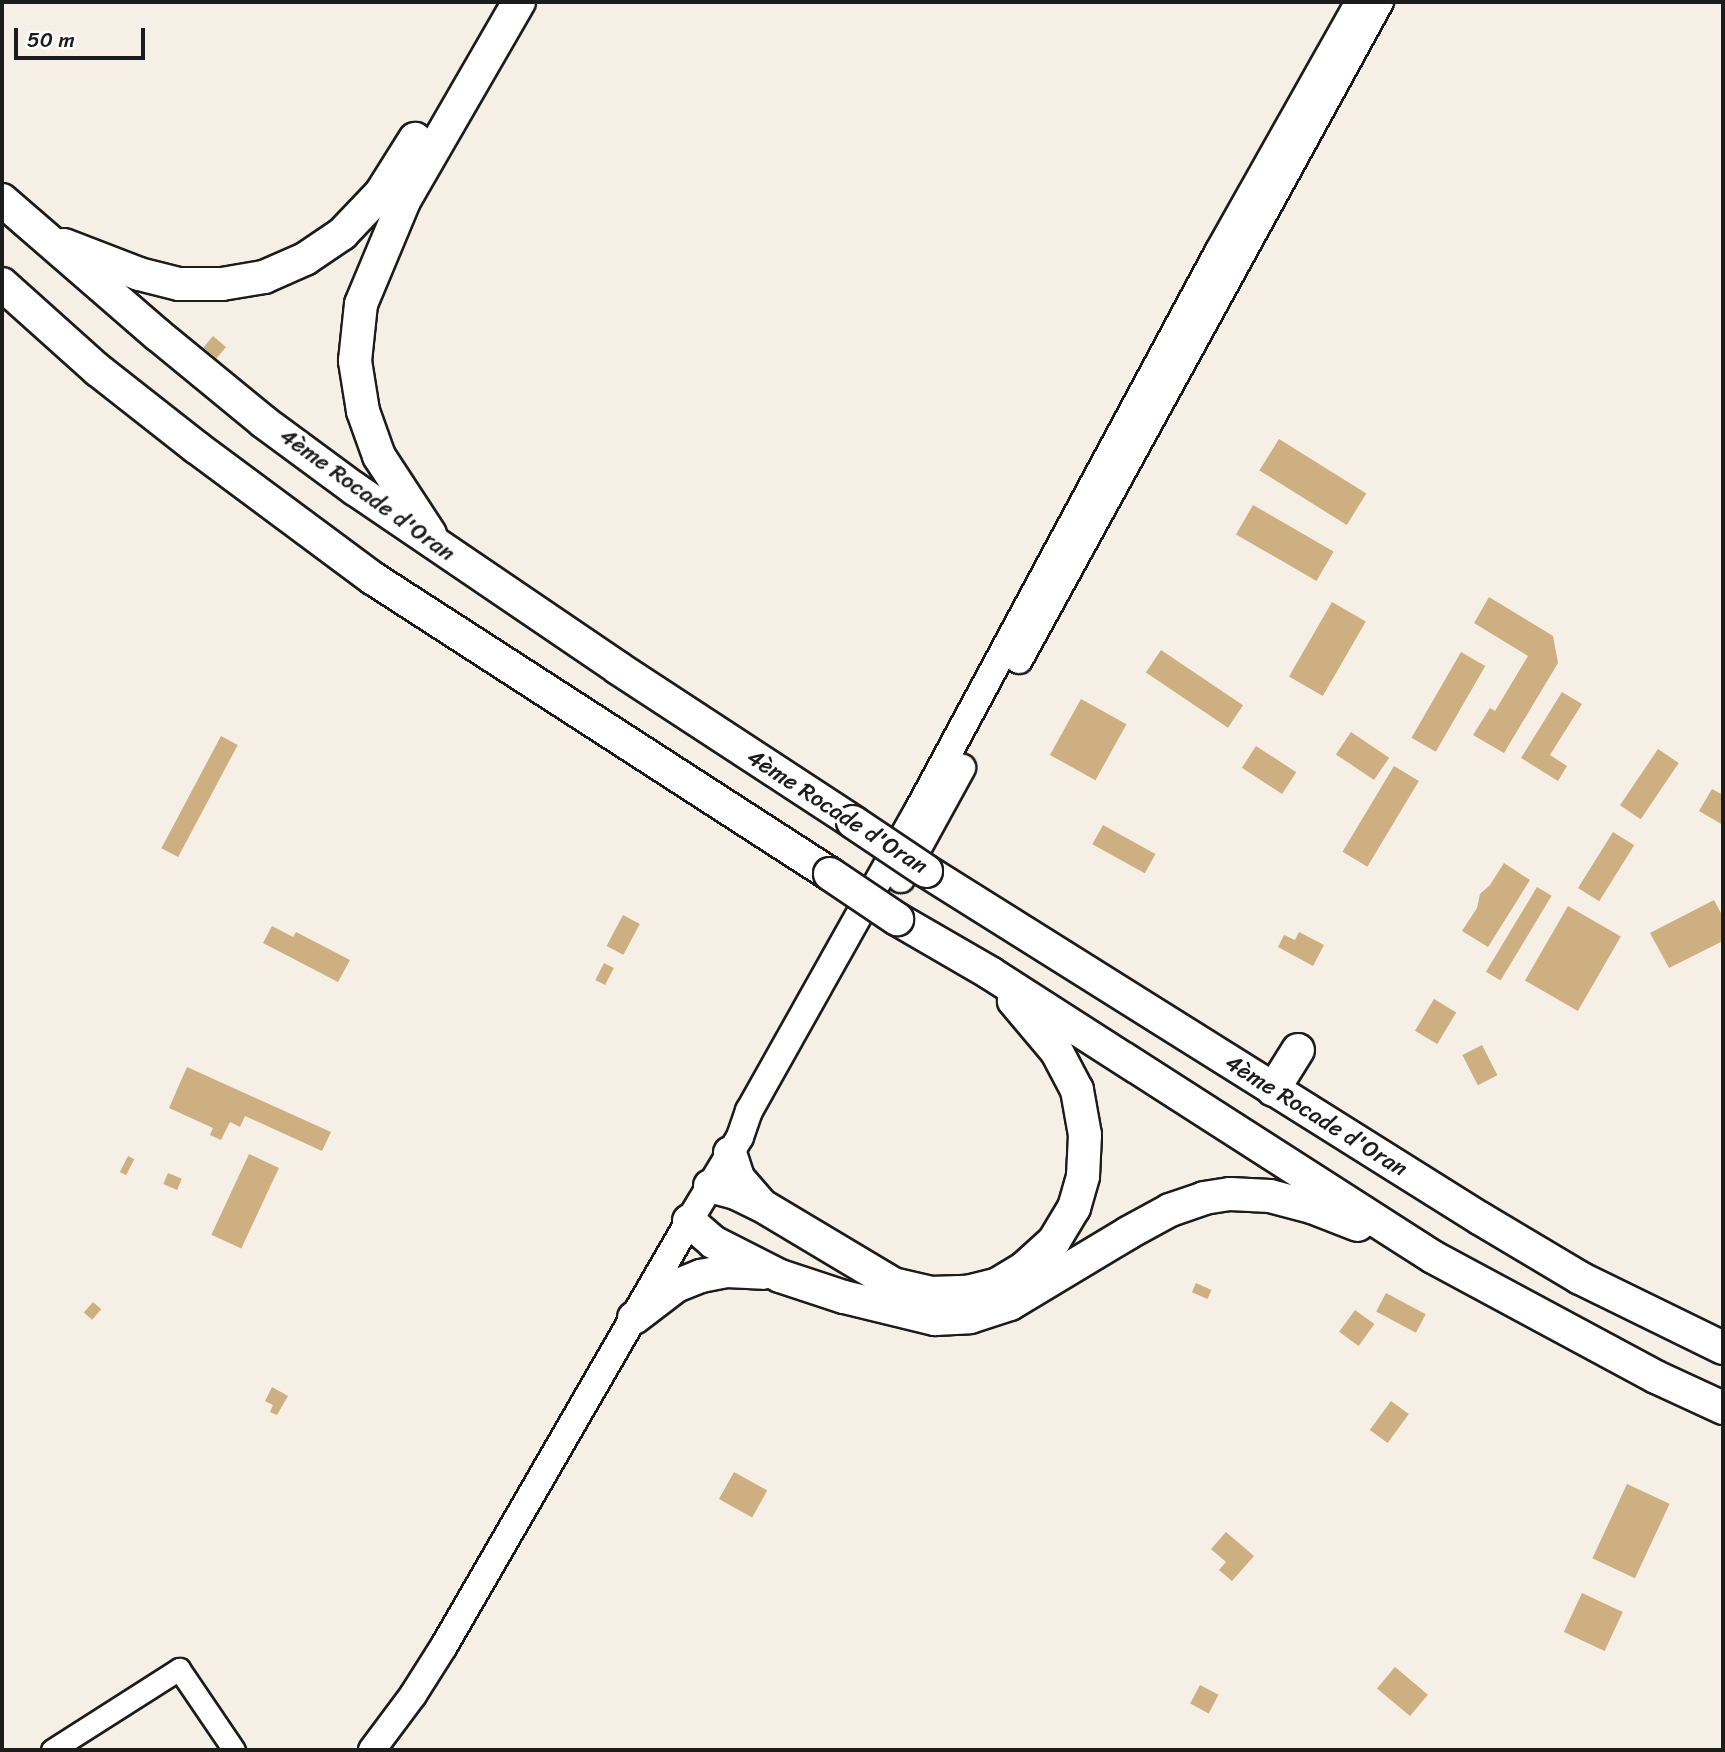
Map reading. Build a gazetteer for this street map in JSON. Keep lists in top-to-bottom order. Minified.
{"streets":{"highway":["4ème Rocade d'Oran"]},"scale_bar":"50 m"}
